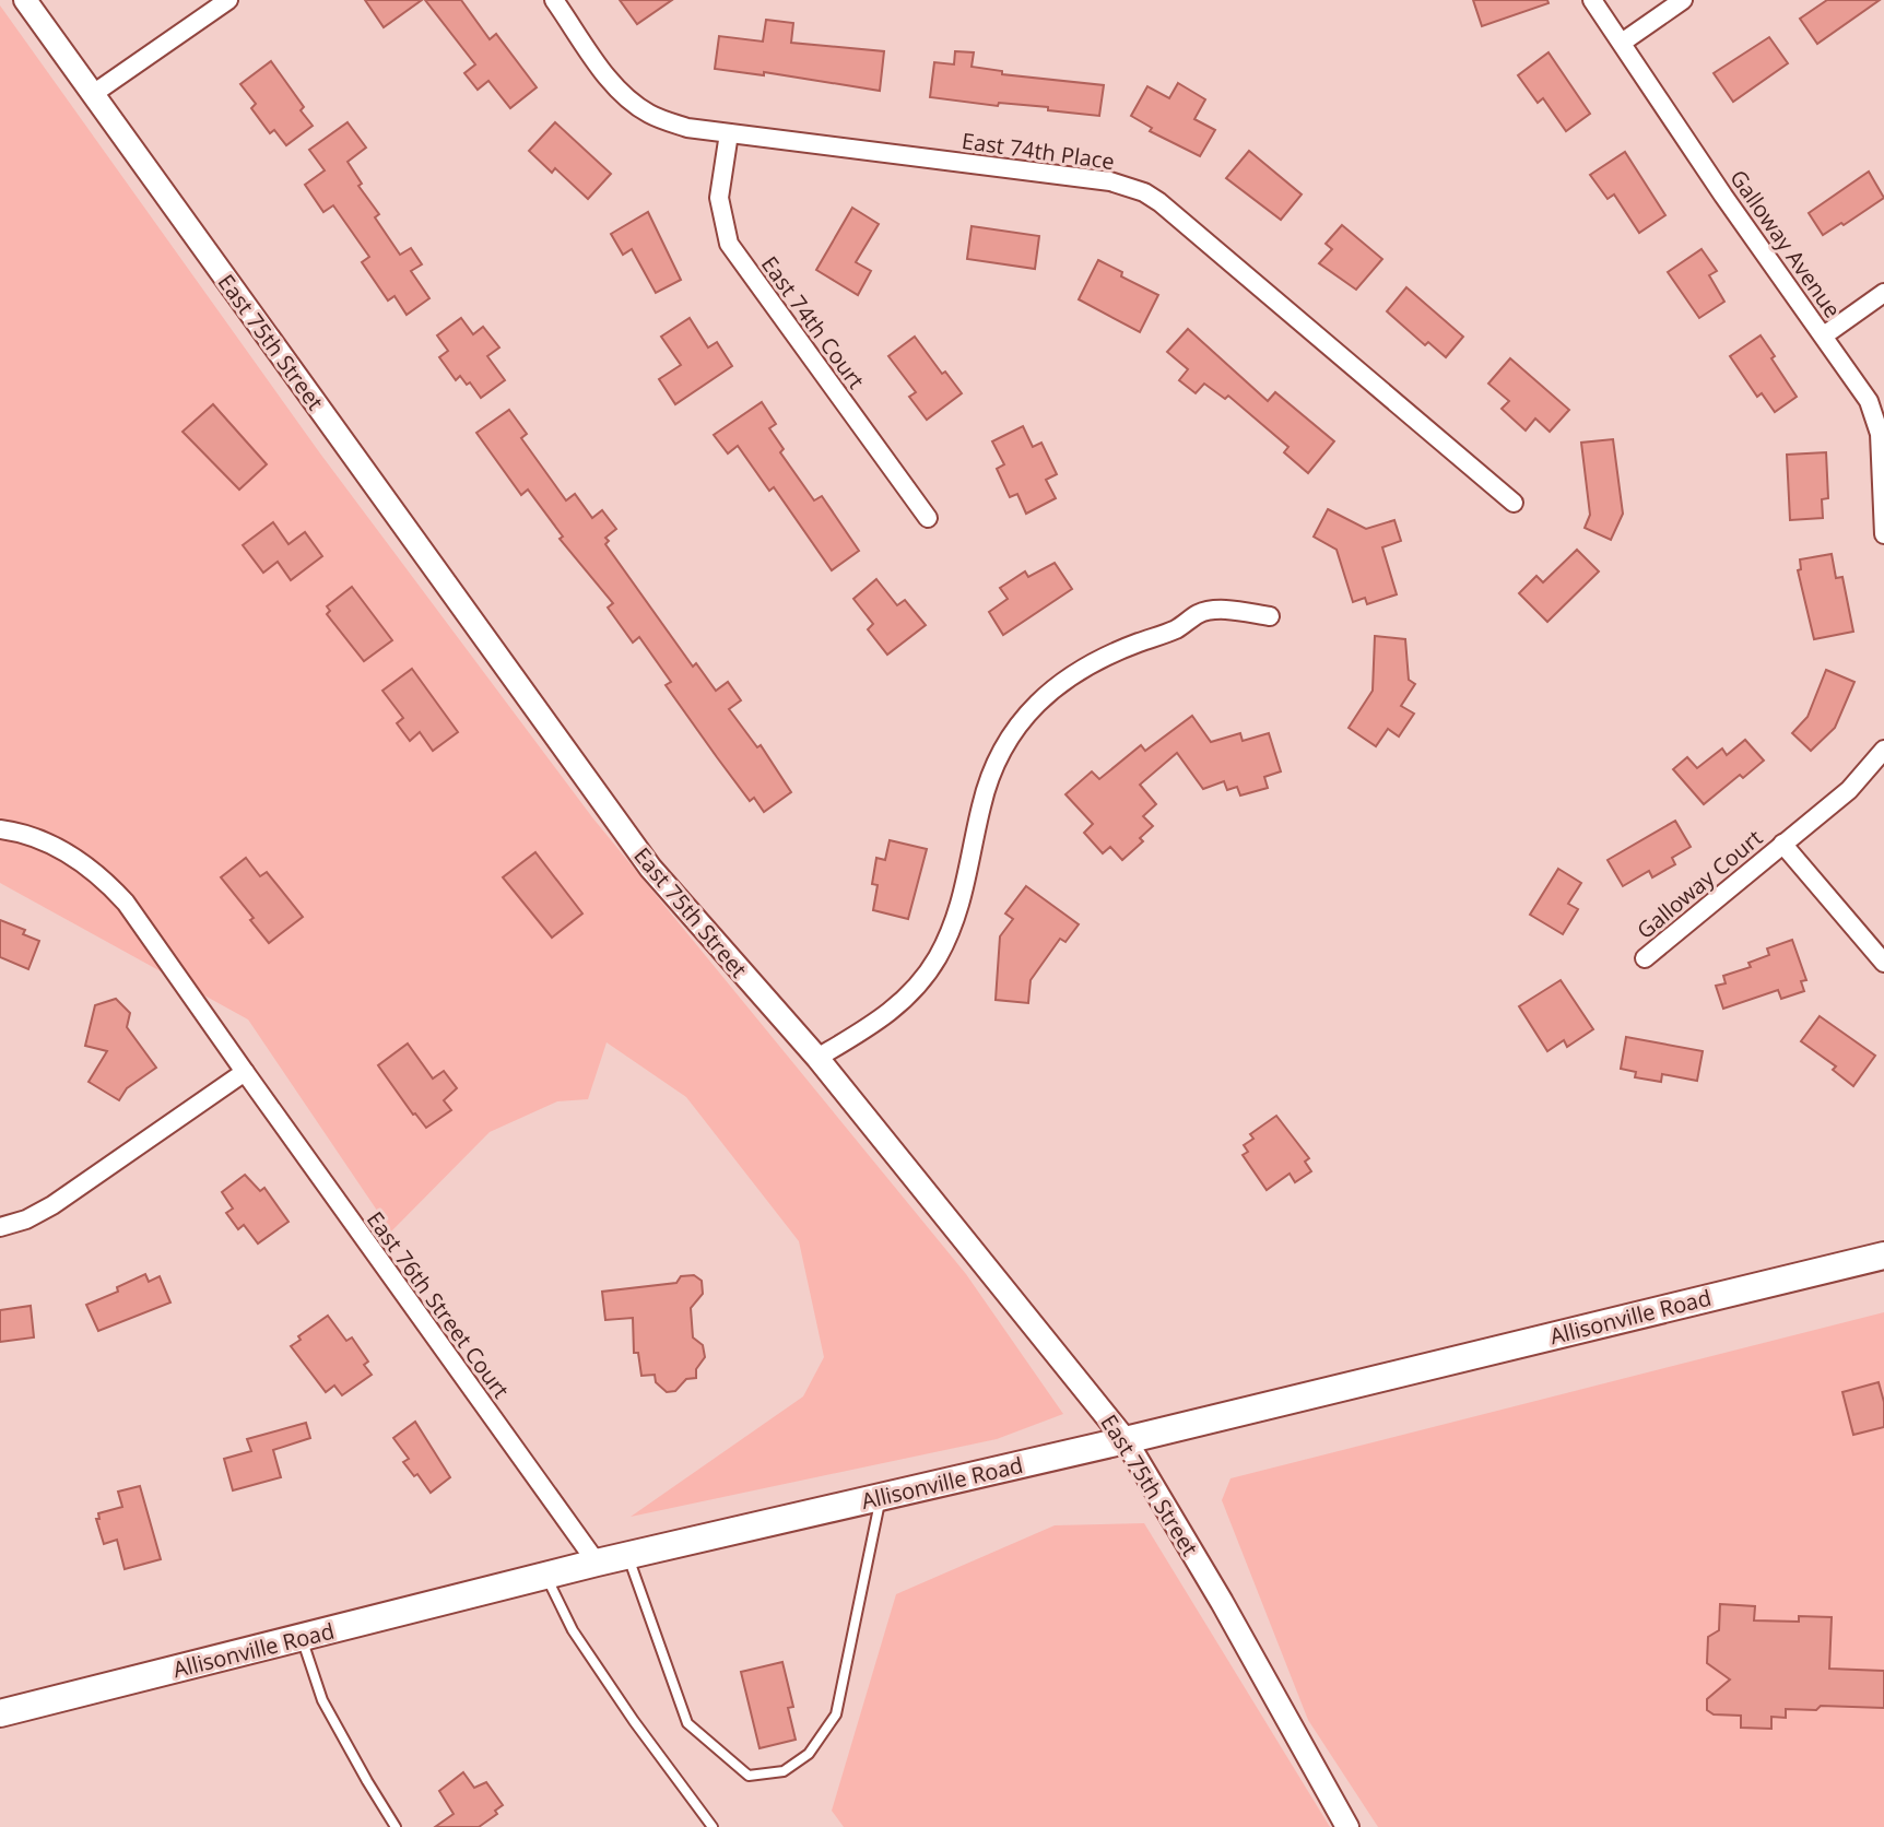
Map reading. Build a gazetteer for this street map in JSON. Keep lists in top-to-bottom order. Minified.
{"streets":{"main road":["Allisonville Road"],"street":["East 74th Place","Galloway Avenue","East 74th Court","East 75th Street","Galloway Court","East 76th Street Court"]},"crossings":[["East 74th Place","East 74th Court"],["East 75th Street","Allisonville Road"],["East 76th Street Court","Allisonville Road"]]}
